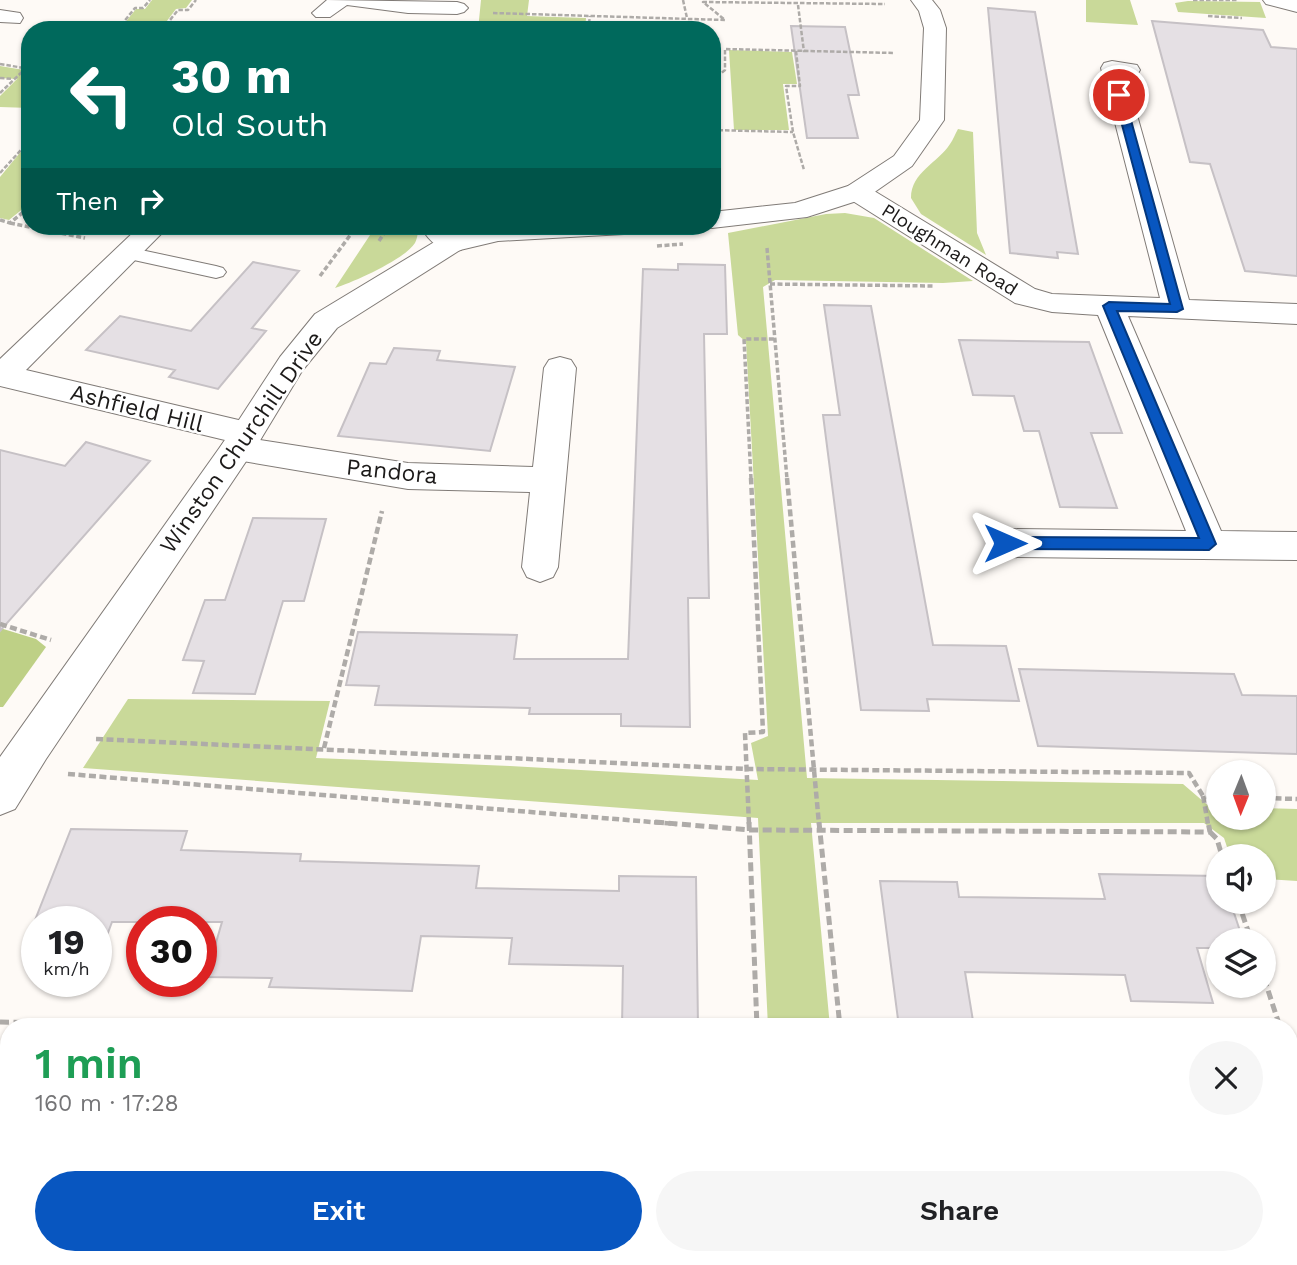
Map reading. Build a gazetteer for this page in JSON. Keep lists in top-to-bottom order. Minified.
{"streets":{"street":["Ploughman Road","Ashfield Hill","Winston Churchill Drive","Pandora"]},"crossings":[["Ashfield Hill","Winston Churchill Drive"],["Ashfield Hill","Pandora"],["Winston Churchill Drive","Pandora"]],"north":"bottom","page":{"turn":["30 m","Old South"],"then":"Then","speed":"19 km/h","limit":"30","heading":["1 min","160 m · 17:28"],"buttons":["Exit","Share"]}}
